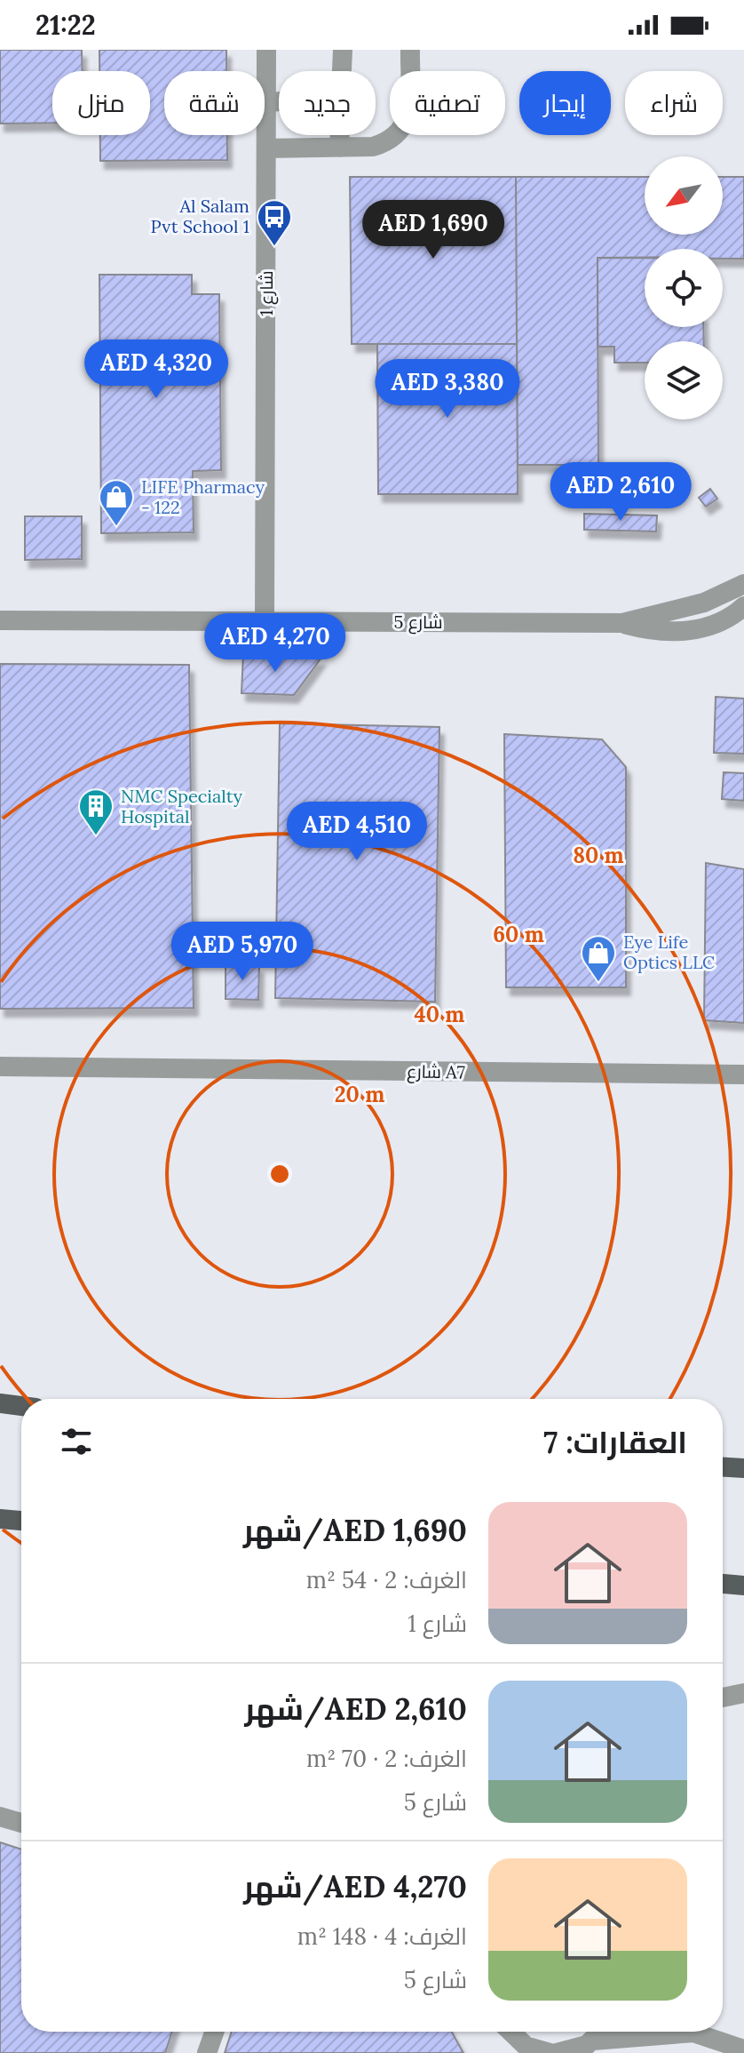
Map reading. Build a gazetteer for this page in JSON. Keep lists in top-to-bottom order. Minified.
{"streets":{"street":["شارع 1","شارع 5","شارع A7"]},"crossings":[["شارع 1","شارع 5"]],"places":{"bus stop":["Al Salam Pvt School 1"],"shop":["LIFE Pharmacy - 122","Eye Life Optics LLC"],"building":["NMC Specialty Hospital"]},"north":"bottom left","page":{"status":"21:22","chip":["شراء","إيجار","تصفية","جديد","شقة","منزل"],"price":["AED 1,690","AED 4,320","AED 3,380","AED 2,610","AED 4,270","AED 4,510","AED 5,970"],"heading":"العقارات: 7","list":[{"name":"AED 1,690/شهر","note":"الغرف: 2 · 54 m² · شارع 1"},{"name":"AED 2,610/شهر","note":"الغرف: 2 · 70 m² · شارع 5"},{"name":"AED 4,270/شهر","note":"الغرف: 4 · 148 m² · شارع 5"}]},"rings":["80 m","60 m","40 m","20 m"]}
